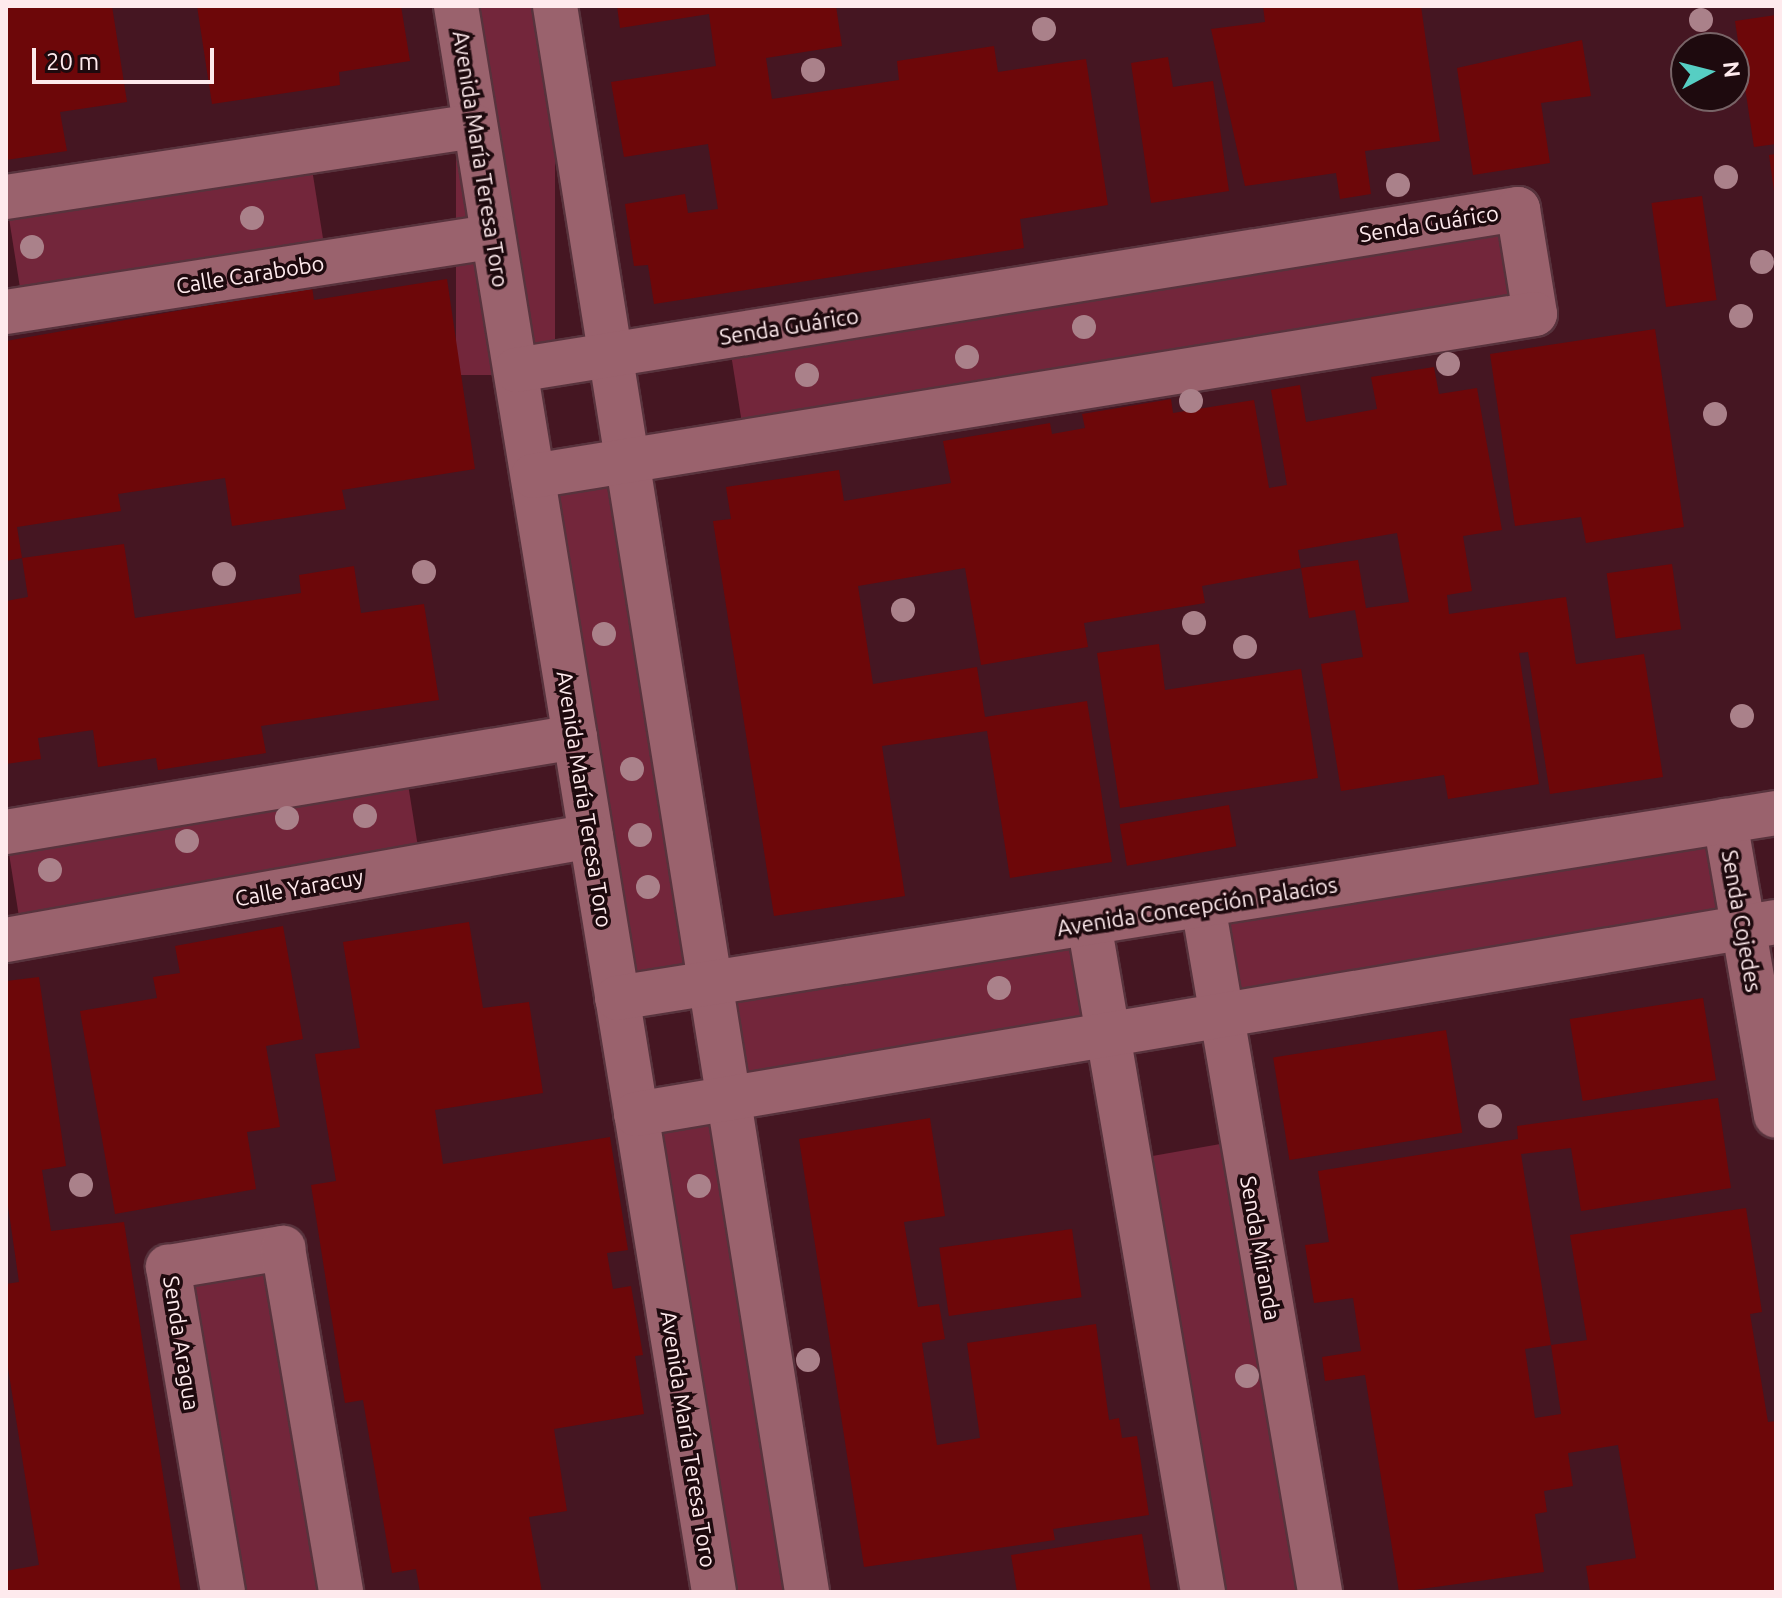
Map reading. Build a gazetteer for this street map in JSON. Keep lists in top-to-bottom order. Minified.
{"streets":{"street":["Avenida María Teresa Toro","Senda Guárico","Calle Carabobo","Calle Yaracuy","Avenida Concepción Palacios","Senda Cojedes","Senda Miranda","Senda Aragua"]},"crossings":[["Avenida María Teresa Toro","Senda Guárico"],["Avenida María Teresa Toro","Calle Carabobo"],["Avenida María Teresa Toro","Calle Yaracuy"],["Avenida María Teresa Toro","Avenida Concepción Palacios"],["Avenida Concepción Palacios","Senda Cojedes"],["Avenida Concepción Palacios","Senda Miranda"]],"scale_bar":"20 m","north":"right"}
